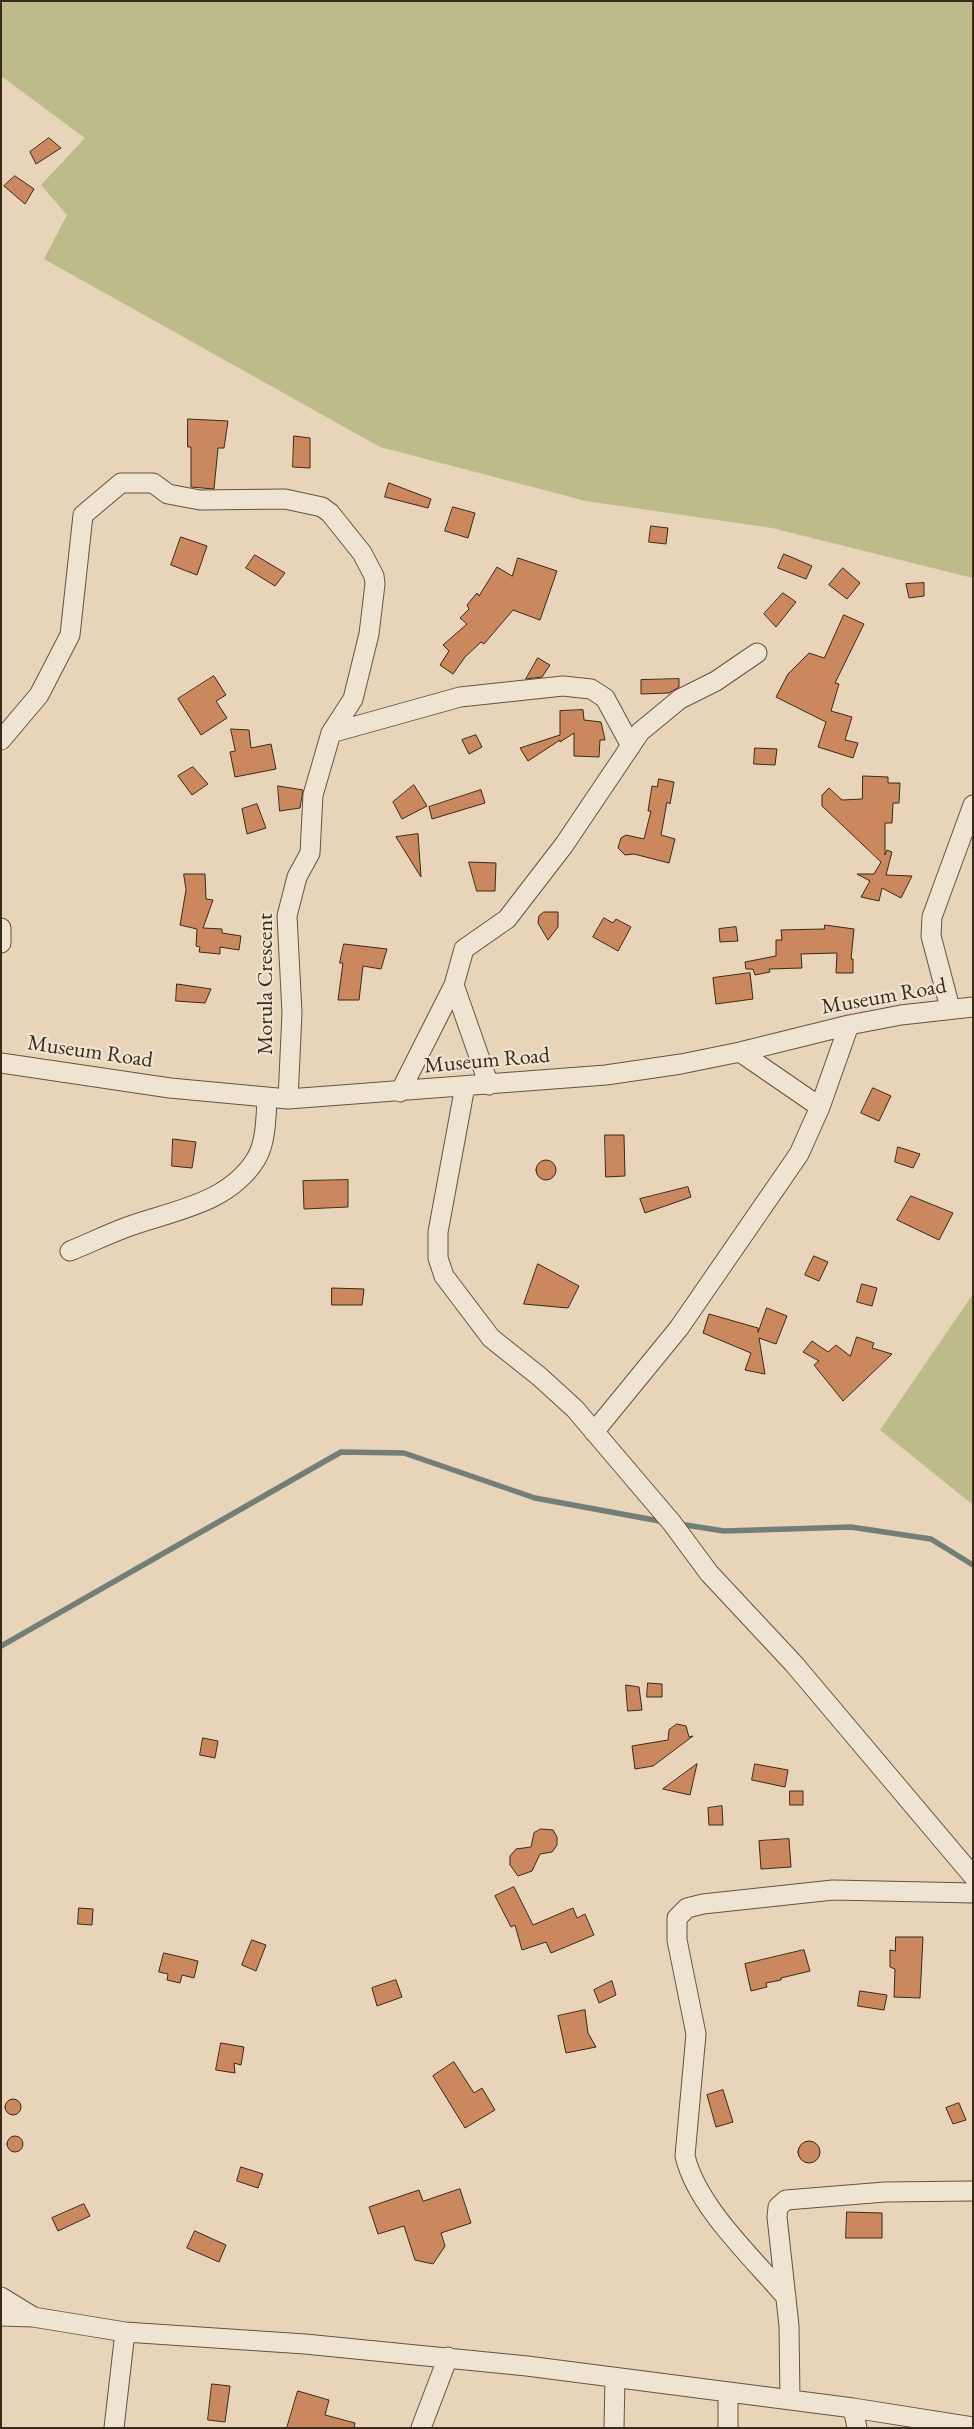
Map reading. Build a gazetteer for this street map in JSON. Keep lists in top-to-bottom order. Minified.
{"streets":{"street":["Morula Crescent","Museum Road"]},"crossings":[["Morula Crescent","Museum Road"]]}
